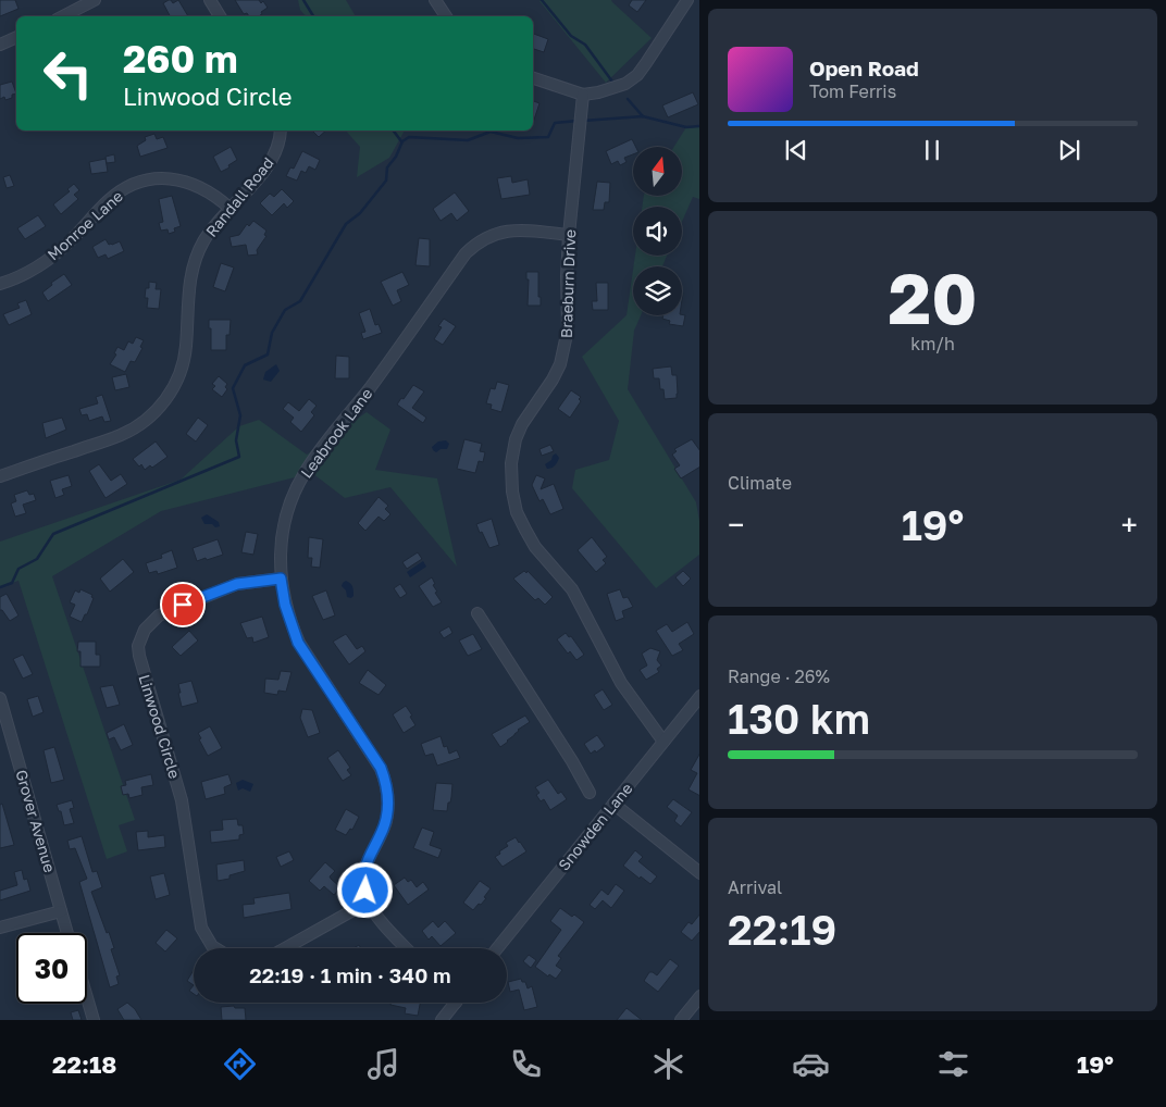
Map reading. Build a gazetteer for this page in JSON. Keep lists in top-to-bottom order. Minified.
{"streets":{"street":["Randall Road","Monroe Lane","Braeburn Drive","Leabrook Lane","Linwood Circle","Grover Avenue","Snowden Lane"]},"crossings":[["Randall Road","Monroe Lane"],["Braeburn Drive","Leabrook Lane"],["Braeburn Drive","Snowden Lane"],["Leabrook Lane","Linwood Circle"]],"north":"top","page":{"turn":["260 m","Linwood Circle"],"song":["Open Road","Tom Ferris"],"tile":[["20","km/h"],"Climate",["Range · 26%","130 km"],["Arrival","22:19"]],"heat":["−","19°","+"],"limit":"30","trip":"22:19 · 1 min · 340 m","tabs":["22:18","19°"]}}
